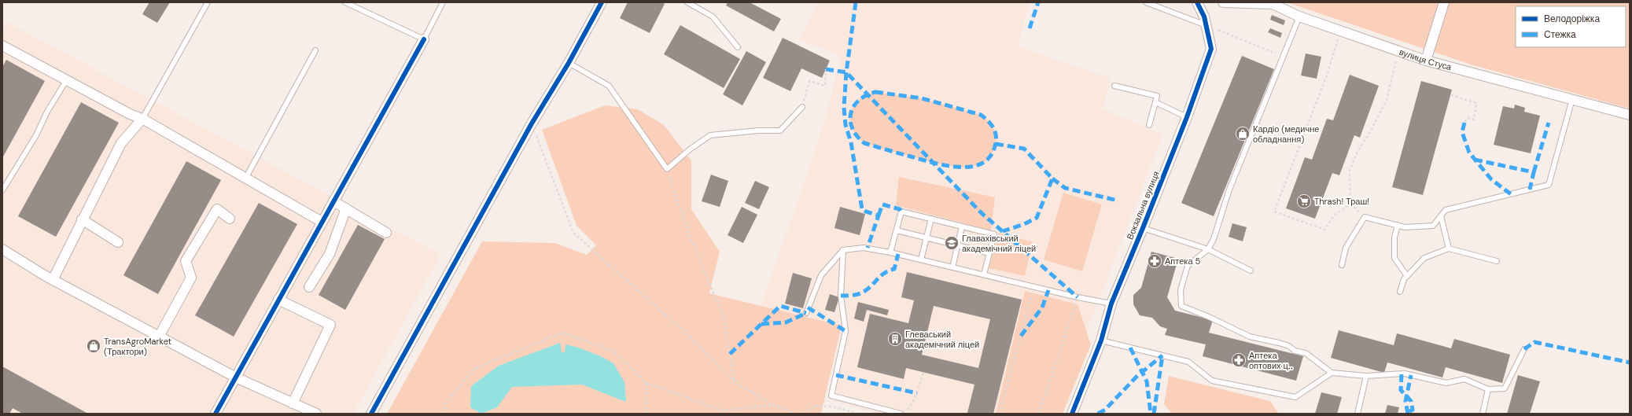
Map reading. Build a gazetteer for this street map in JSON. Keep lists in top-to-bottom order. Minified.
{"streets":{"street":["вулиця Стуса","Вокзальна вулиця"]},"places":{"shop":["Кардіо (медичне обладнання)","TransAgroMarket (Трактори)"],"supermarket":["Thrash! Траш!"],"school or university":["Главахівський академічний ліцей"],"pharmacy":["Аптека 5","Аптека оптових ц‥"],"building":["Глеваський академічний ліцей"]},"legend":["Велодоріжка","Стежка"]}
